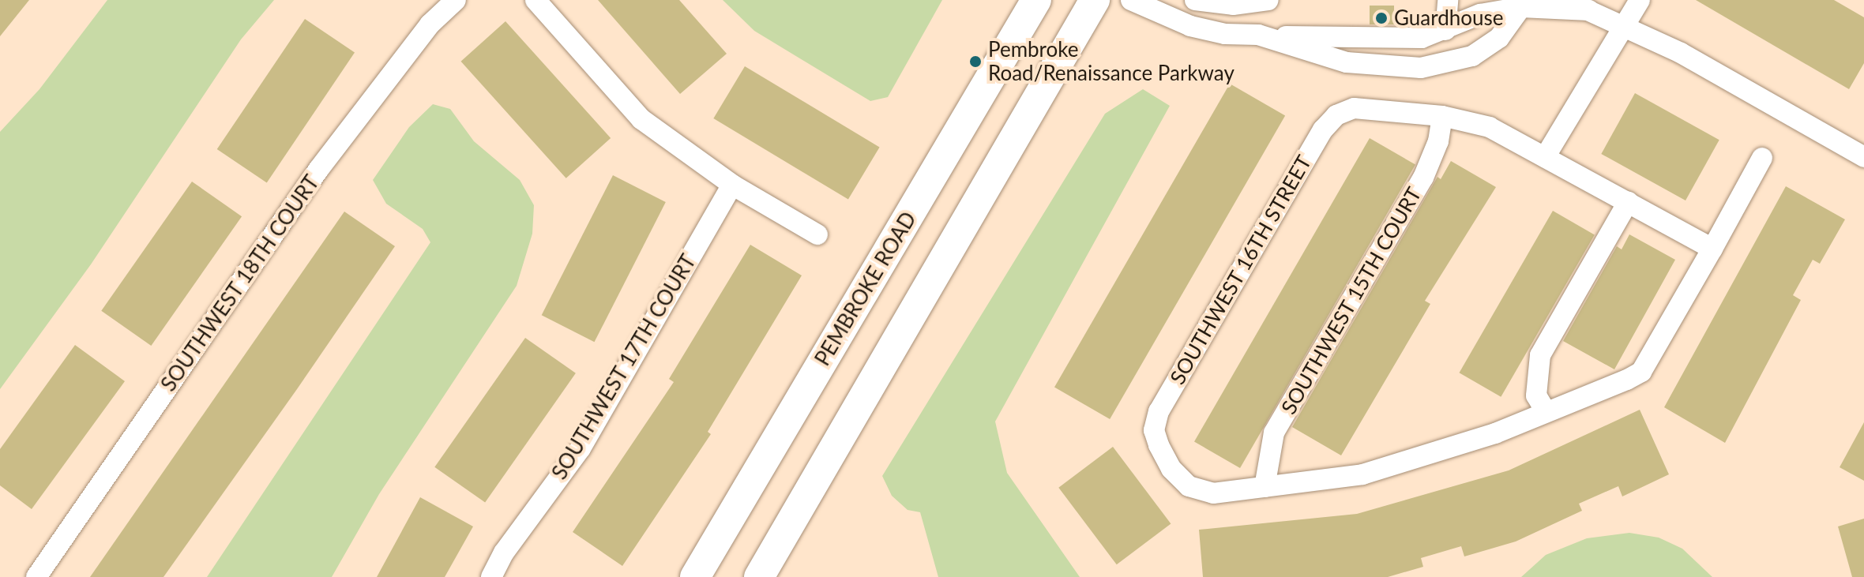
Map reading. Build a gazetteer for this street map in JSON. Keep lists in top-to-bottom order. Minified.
{"streets":{"main road":["PEMBROKE ROAD"],"street":["SOUTHWEST 16TH STREET","SOUTHWEST 18TH COURT","SOUTHWEST 15TH COURT","SOUTHWEST 17TH COURT"]},"crossings":[["SOUTHWEST 16TH STREET","SOUTHWEST 15TH COURT"]],"places":["Guardhouse","Pembroke Road/Renaissance Parkway"]}
